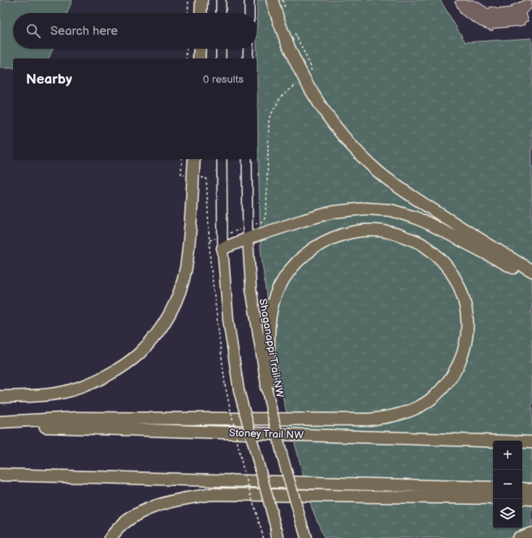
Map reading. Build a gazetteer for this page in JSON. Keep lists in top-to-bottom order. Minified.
{"streets":{"highway":["Stoney Trail NW"],"main road":["Shaganappi Trail NW"]},"page":{"search":"Search here","heading":["Nearby","0 results"],"map_buttons":["+","−"]}}
